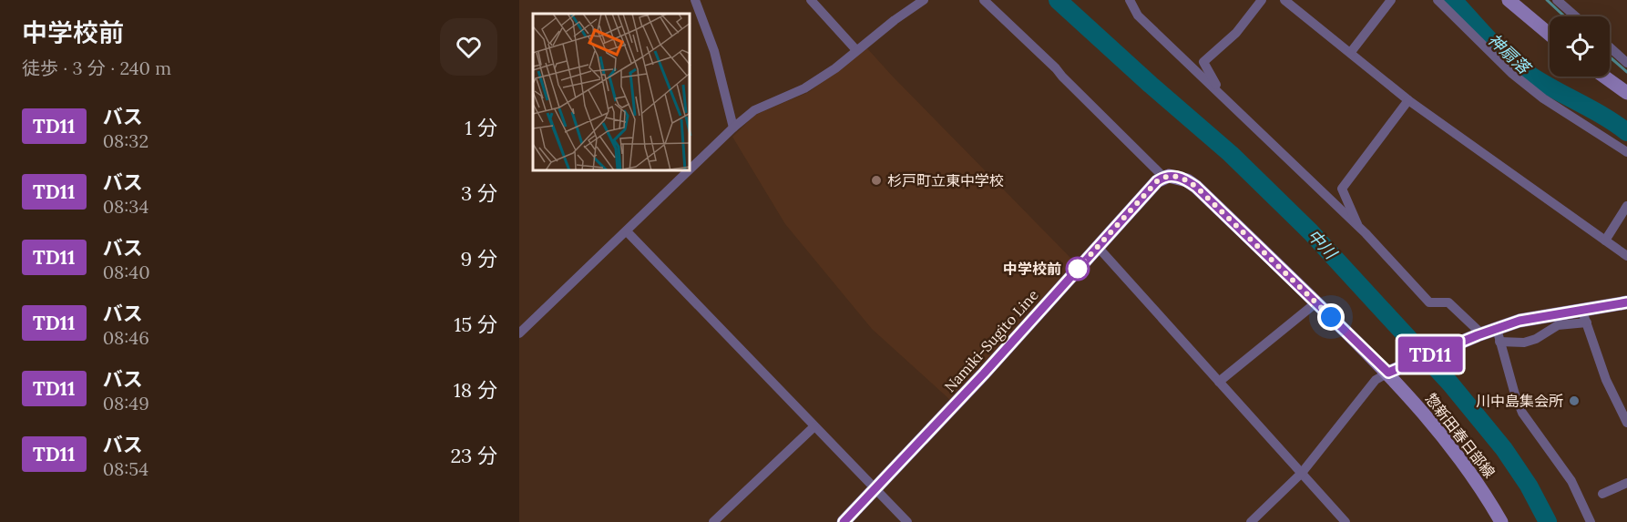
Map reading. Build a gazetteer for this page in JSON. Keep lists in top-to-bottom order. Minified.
{"streets":{"main road":["Namiki-Sugito Line","惣新田春日部線"]},"water":["神扇落","中川"],"places":["杉戸町立東中学校","中学校前","川中島集会所"],"lines":["bus line TD11"],"page":{"heading":["中学校前","徒歩 · 3 分 · 240 m"],"on_map":"TD11","list":[{"mark":"TD11","name":"バス","note":"08:32","value":"1 分"},{"mark":"TD11","name":"バス","note":"08:34","value":"3 分"},{"mark":"TD11","name":"バス","note":"08:40","value":"9 分"},{"mark":"TD11","name":"バス","note":"08:46","value":"15 分"},{"mark":"TD11","name":"バス","note":"08:49","value":"18 分"},{"mark":"TD11","name":"バス","note":"08:54","value":"23 分"}]}}
